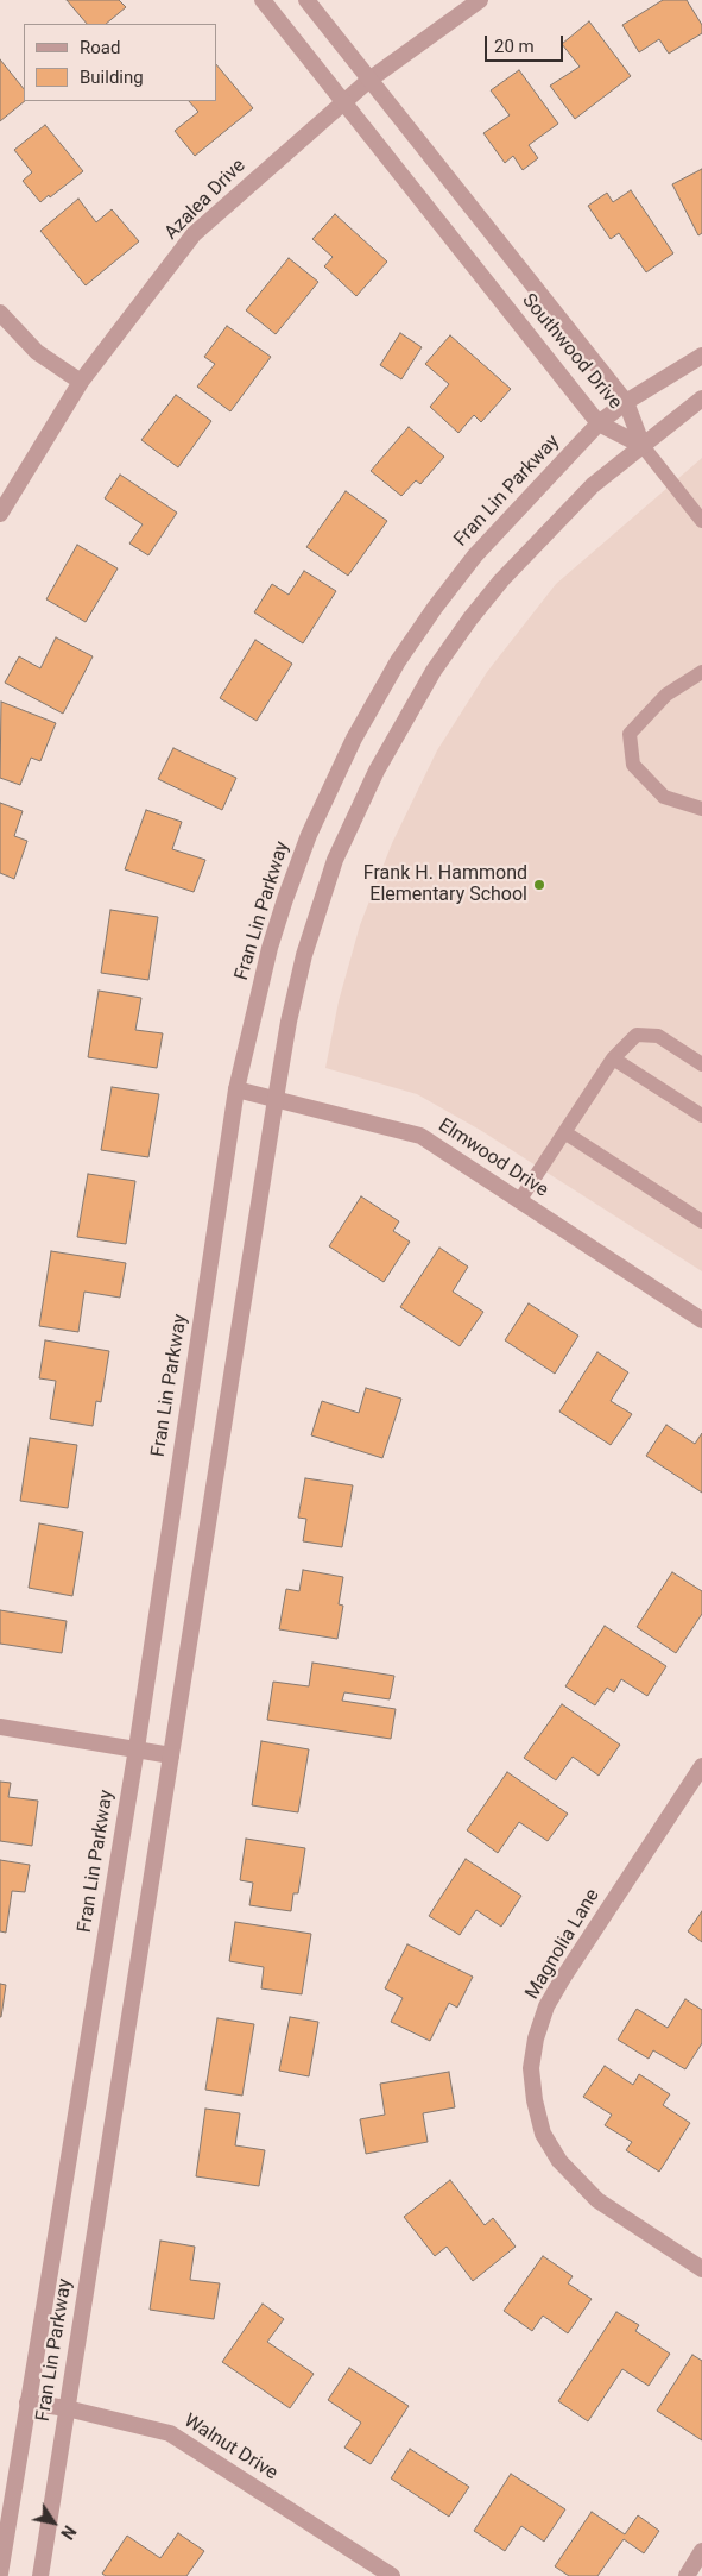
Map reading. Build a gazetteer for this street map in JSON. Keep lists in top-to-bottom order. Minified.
{"streets":{"street":["Azalea Drive","Southwood Drive","Fran Lin Parkway","Elmwood Drive","Magnolia Lane","Walnut Drive"]},"crossings":[["Azalea Drive","Southwood Drive"],["Southwood Drive","Fran Lin Parkway"],["Fran Lin Parkway","Elmwood Drive"],["Fran Lin Parkway","Walnut Drive"]],"places":["Frank H. Hammond Elementary School"],"legend":["Road","Building"],"scale_bar":"20 m","north":"bottom right"}
